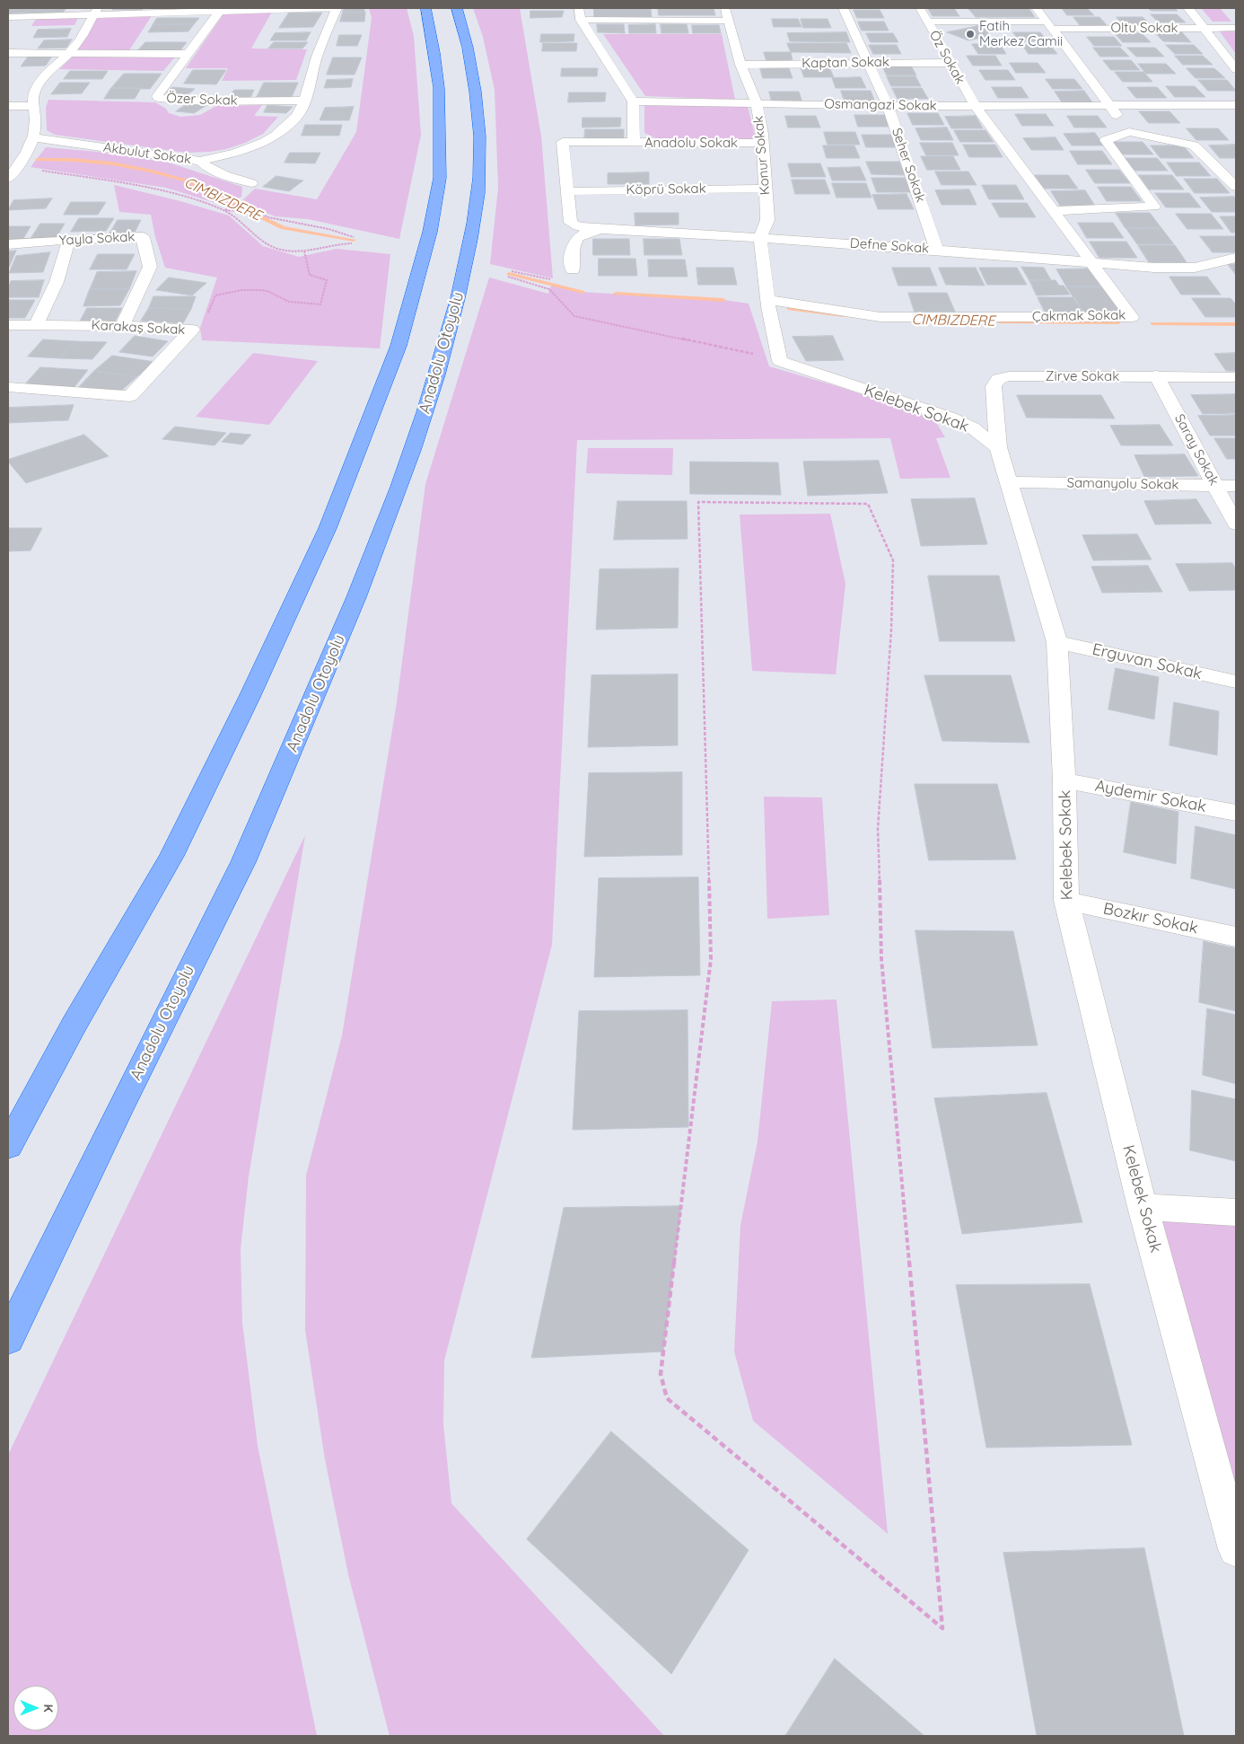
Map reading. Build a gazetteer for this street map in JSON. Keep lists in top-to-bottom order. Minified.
{"streets":{"highway":["Anadolu Otoyolu"],"street":["Oltu Sokak","Öz Sokak","Kaptan Sokak","Özer Sokak","Osmangazi Sokak","Anadolu Sokak","Akbulut Sokak","Konur Sokak","Seher Sokak","Köprü Sokak","Yayla Sokak","Defne Sokak","Çakmak Sokak","Karakaş Sokak","Zirve Sokak","Kelebek Sokak","Saray Sokak","Samanyolu Sokak","Erguvan Sokak","Aydemir Sokak","Bozkır Sokak"]},"crossings":[["Oltu Sokak","Öz Sokak"],["Öz Sokak","Kaptan Sokak"],["Öz Sokak","Osmangazi Sokak"],["Öz Sokak","Çakmak Sokak"],["Kaptan Sokak","Konur Sokak"],["Kaptan Sokak","Seher Sokak"],["Özer Sokak","Akbulut Sokak"],["Osmangazi Sokak","Anadolu Sokak"],["Osmangazi Sokak","Konur Sokak"],["Osmangazi Sokak","Seher Sokak"],["Osmangazi Sokak","Çakmak Sokak"],["Anadolu Sokak","Konur Sokak"],["Konur Sokak","Köprü Sokak"],["Konur Sokak","Defne Sokak"],["Konur Sokak","Çakmak Sokak"],["Seher Sokak","Defne Sokak"],["Yayla Sokak","Karakaş Sokak"],["Defne Sokak","Çakmak Sokak"],["Zirve Sokak","Kelebek Sokak"],["Zirve Sokak","Saray Sokak"],["Kelebek Sokak","Samanyolu Sokak"],["Kelebek Sokak","Erguvan Sokak"],["Kelebek Sokak","Aydemir Sokak"],["Kelebek Sokak","Bozkır Sokak"],["Saray Sokak","Samanyolu Sokak"]],"water":["CIMBIZDERE"],"places":["Fatih Merkez Camii"],"north":"right"}
